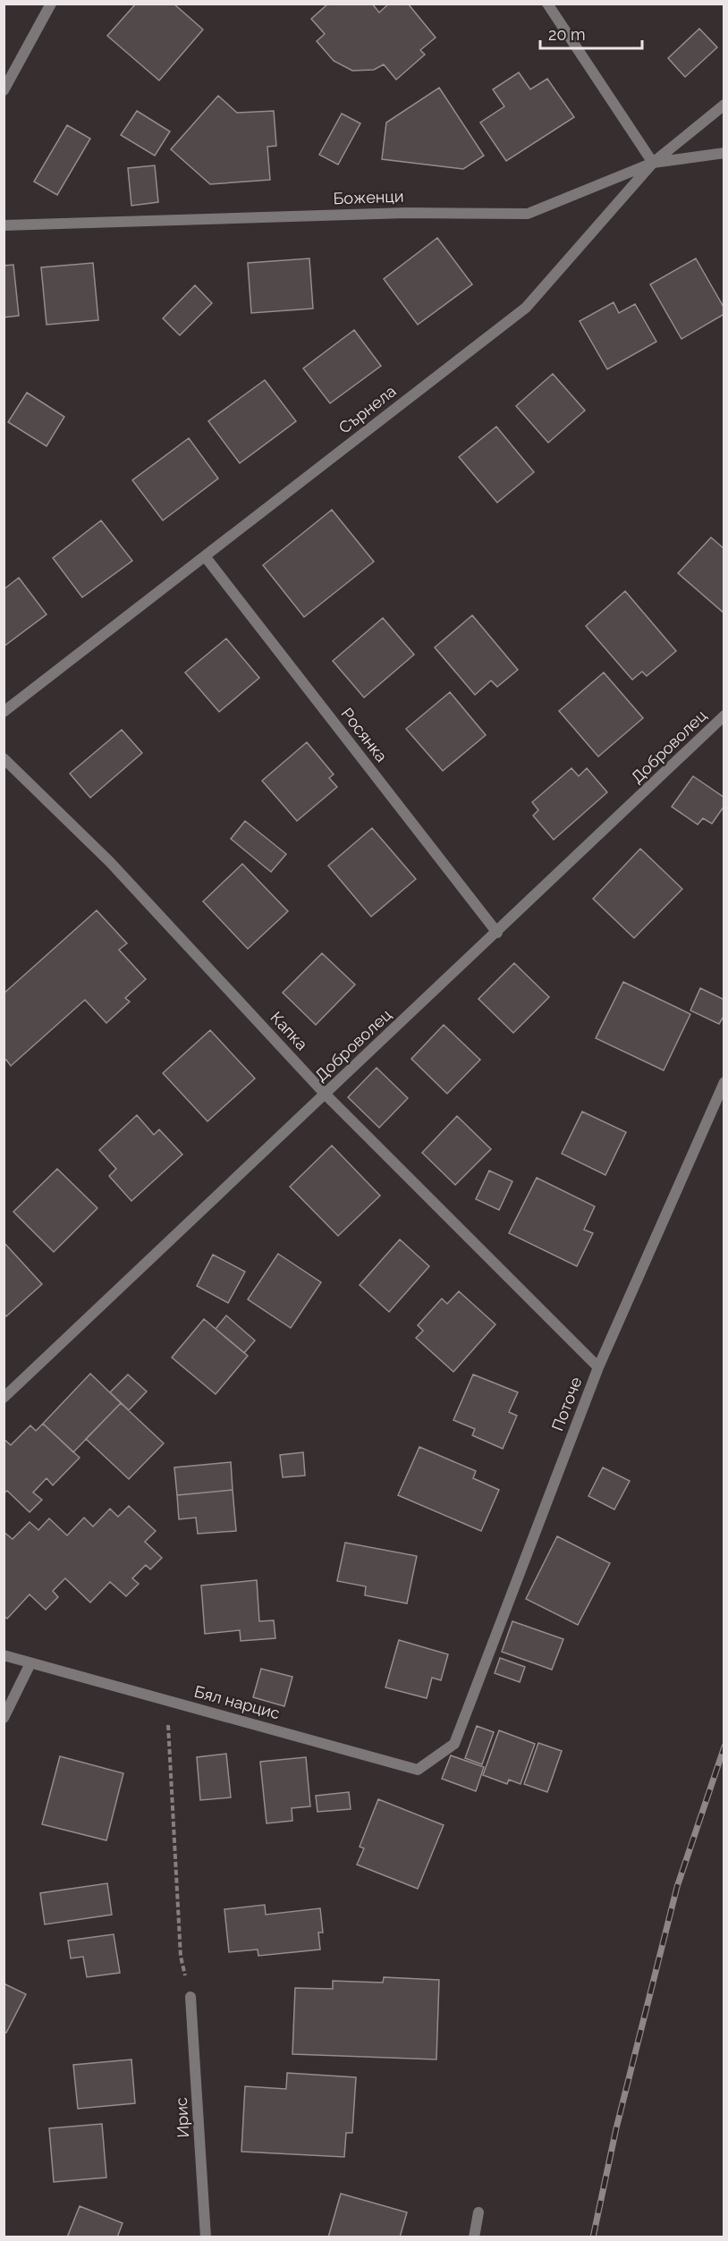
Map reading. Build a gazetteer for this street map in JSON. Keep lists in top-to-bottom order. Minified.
{"streets":{"street":["Боженци","Сърнела","Росянка","Доброволец","Капка","Поточе","Бял нарцис","Ирис"]},"crossings":[["Боженци","Сърнела"],["Сърнела","Росянка"],["Росянка","Доброволец"],["Доброволец","Капка"],["Капка","Поточе"],["Поточе","Бял нарцис"]],"scale_bar":"20 m"}
